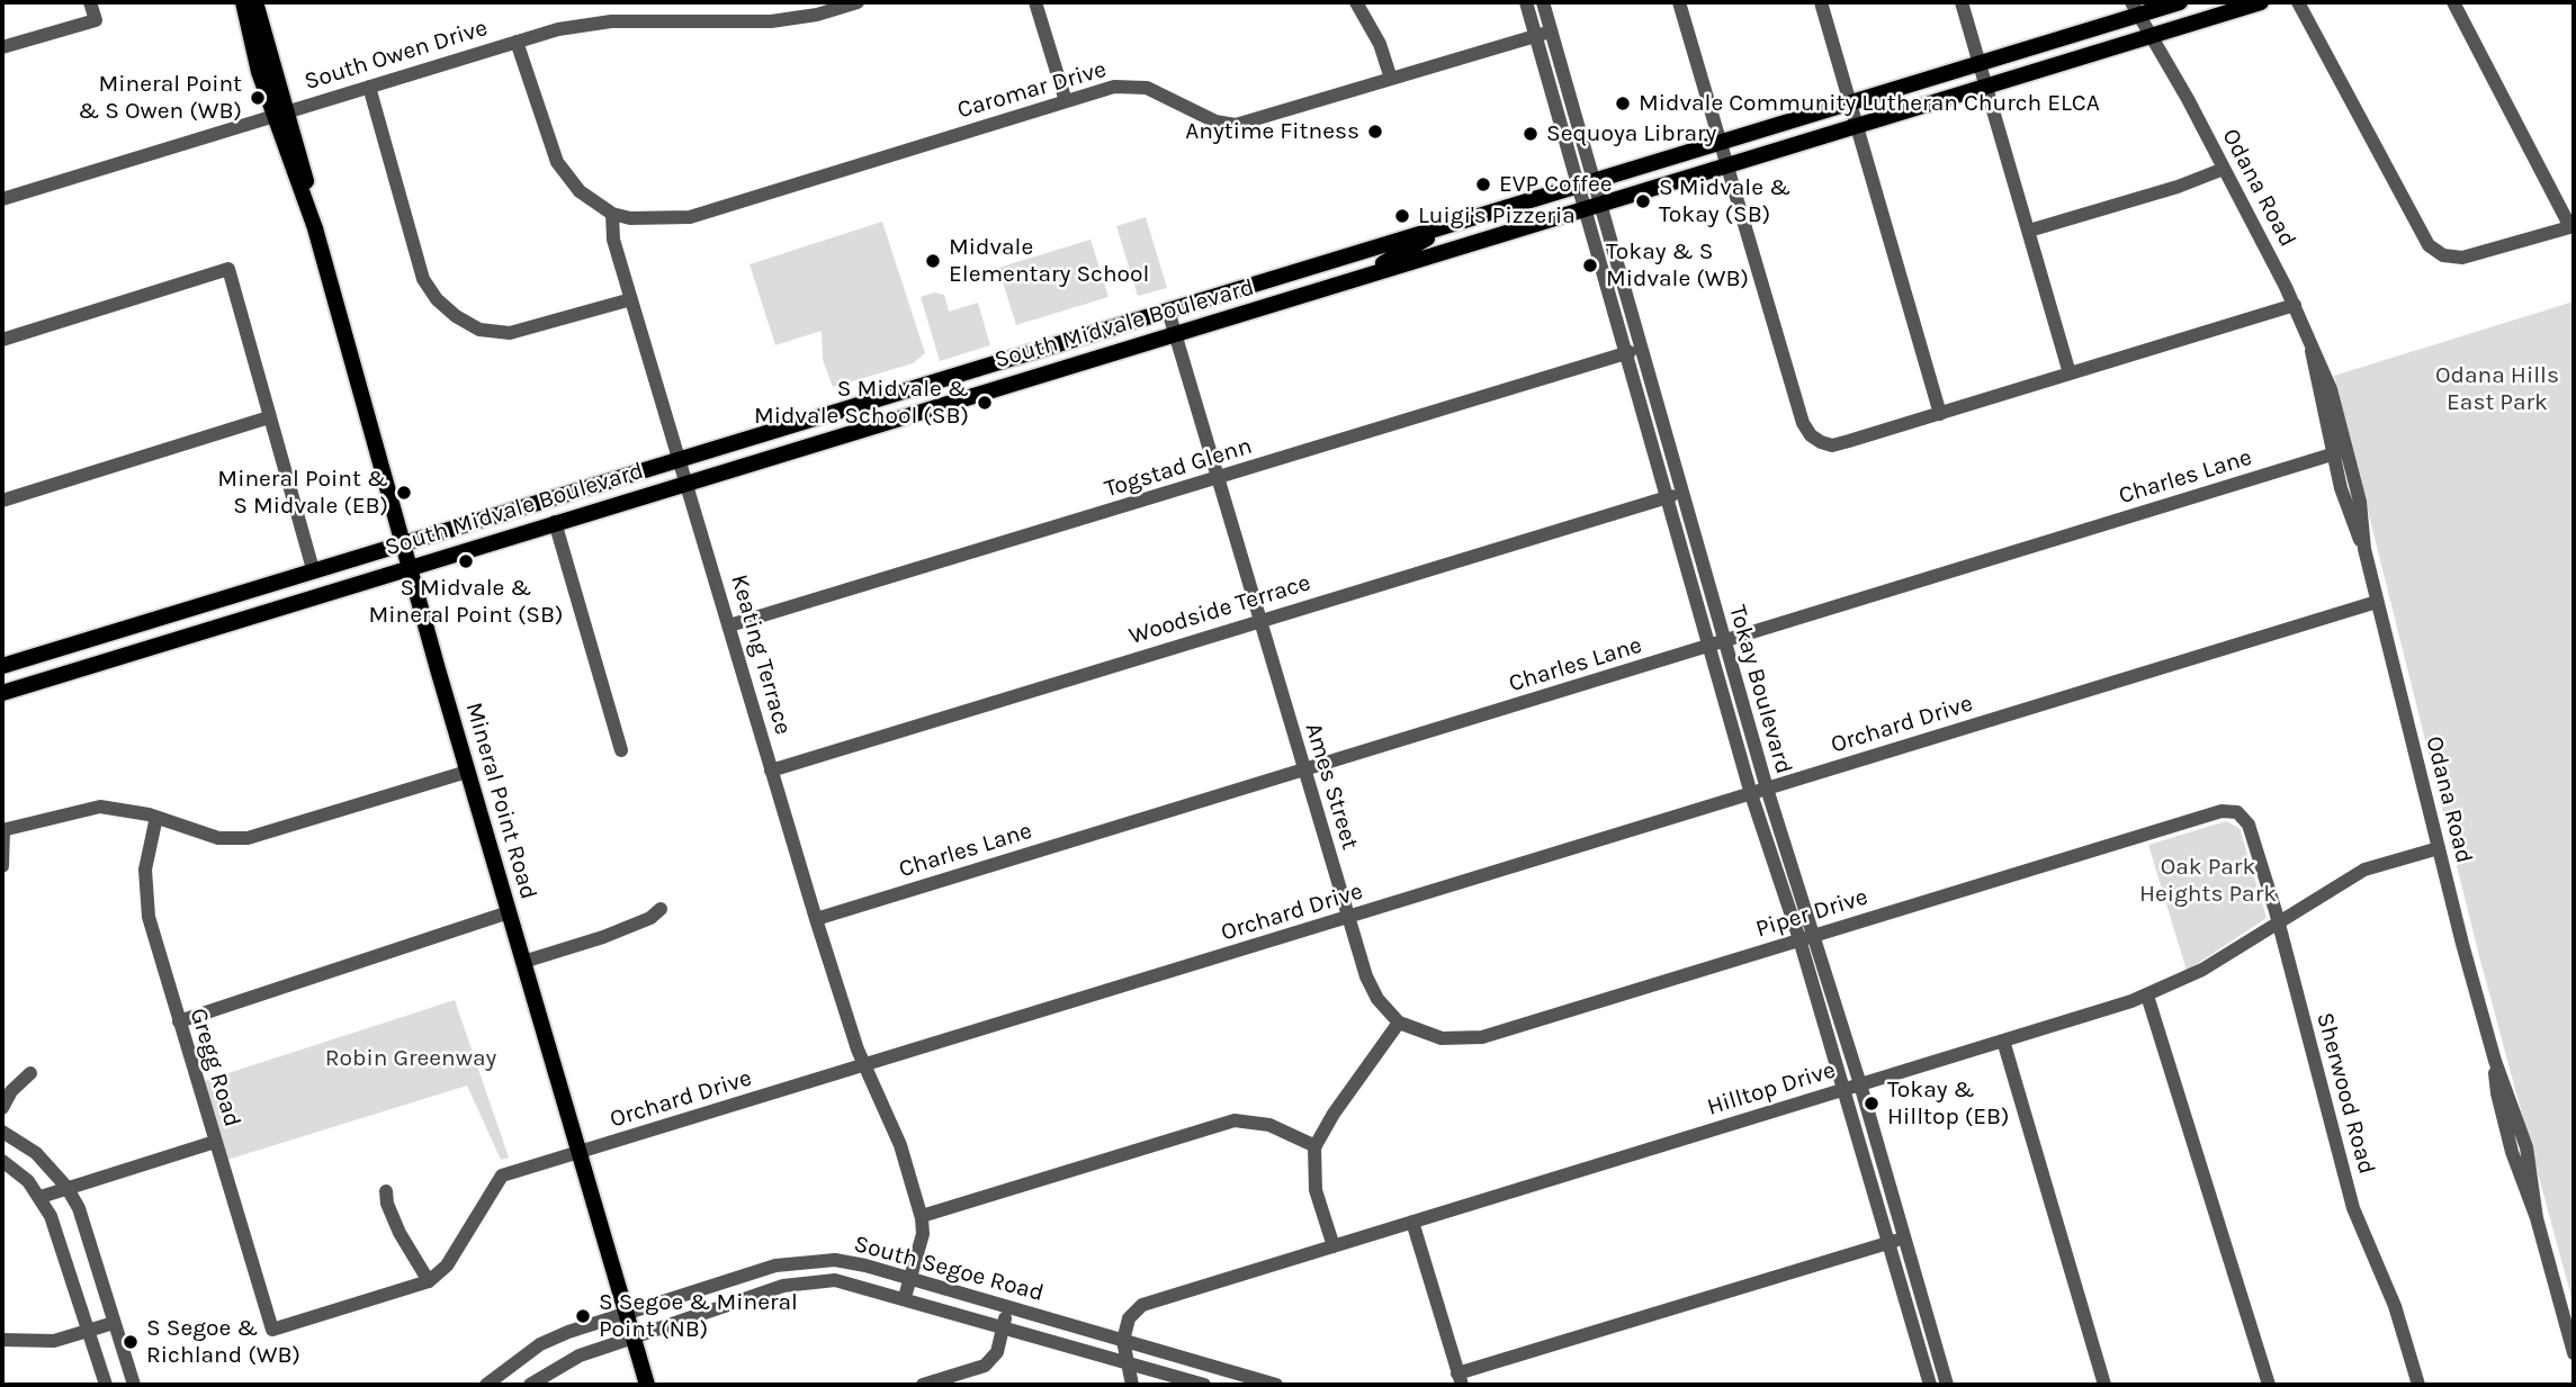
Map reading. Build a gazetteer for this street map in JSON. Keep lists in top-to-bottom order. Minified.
{"streets":{"main road":["South Midvale Boulevard","Mineral Point Road"],"street":["South Owen Drive","Caromar Drive","Odana Road","Togstad Glenn","Charles Lane","Woodside Terrace","Keating Terrace","Tokay Boulevard","Orchard Drive","Ames Street","Piper Drive","Gregg Road","Hilltop Drive","Sherwood Road","South Segoe Road"]},"crossings":[["South Owen Drive","Mineral Point Road"],["Caromar Drive","Keating Terrace"],["Caromar Drive","Tokay Boulevard"],["Odana Road","South Midvale Boulevard"],["Odana Road","Charles Lane"],["Odana Road","Orchard Drive"],["Odana Road","Hilltop Drive"],["South Midvale Boulevard","Keating Terrace"],["South Midvale Boulevard","Tokay Boulevard"],["South Midvale Boulevard","Ames Street"],["South Midvale Boulevard","Mineral Point Road"],["Togstad Glenn","Keating Terrace"],["Togstad Glenn","Tokay Boulevard"],["Togstad Glenn","Ames Street"],["Charles Lane","Keating Terrace"],["Charles Lane","Tokay Boulevard"],["Charles Lane","Ames Street"],["Woodside Terrace","Keating Terrace"],["Woodside Terrace","Tokay Boulevard"],["Woodside Terrace","Ames Street"],["Keating Terrace","Orchard Drive"],["Keating Terrace","South Segoe Road"],["Tokay Boulevard","Orchard Drive"],["Tokay Boulevard","Piper Drive"],["Tokay Boulevard","Hilltop Drive"],["Orchard Drive","Ames Street"],["Orchard Drive","Mineral Point Road"],["Orchard Drive","Gregg Road"],["Ames Street","Piper Drive"],["Mineral Point Road","South Segoe Road"],["Piper Drive","Sherwood Road"],["Hilltop Drive","Sherwood Road"],["Hilltop Drive","South Segoe Road"]],"parks":["Odana Hills East Park","Oak Park Heights Park","Robin Greenway"],"places":["Mineral Point & S Owen (WB)","Midvale Community Lutheran Church ELCA","Anytime Fitness","Sequoya Library","EVP Coffee","S Midvale & Tokay (SB)","Luigi's Pizzeria","Midvale Elementary School","Tokay & S Midvale (WB)","S Midvale & Midvale School (SB)","Mineral Point & S Midvale (EB)","S Midvale & Mineral Point (SB)","Tokay & Hilltop (EB)","S Segoe & Mineral Point (NB)","S Segoe & Richland (WB)"]}
